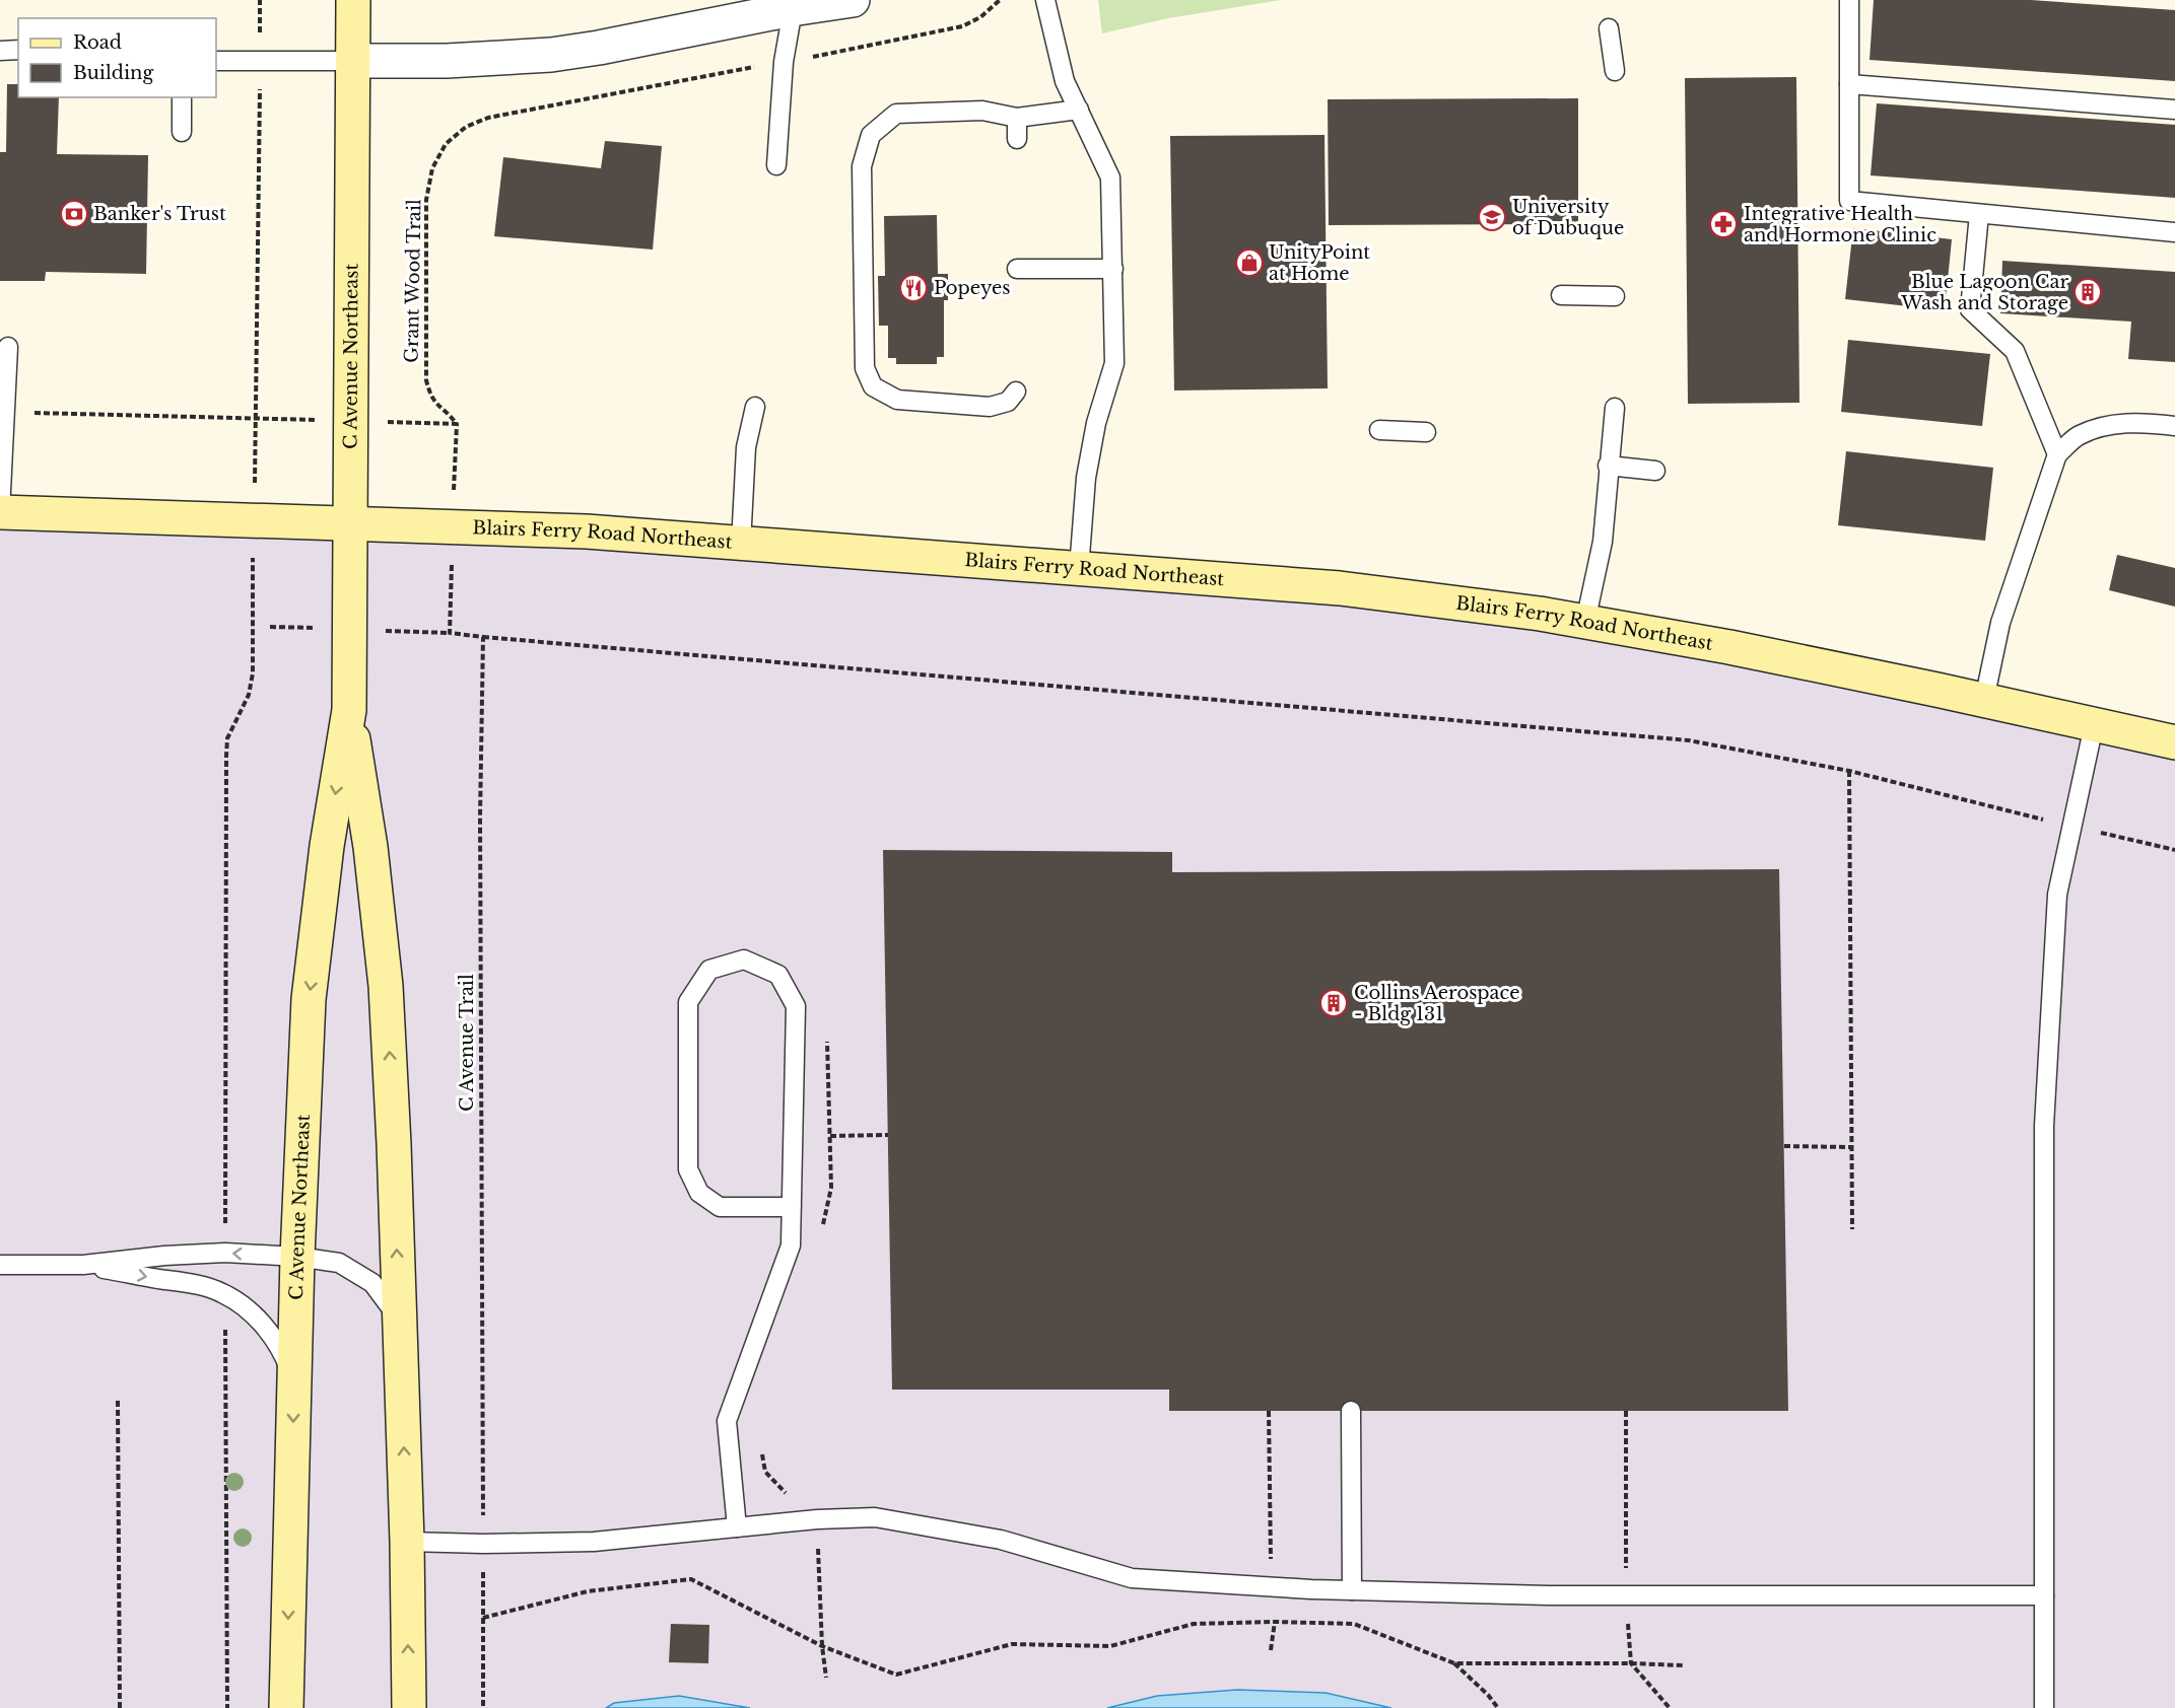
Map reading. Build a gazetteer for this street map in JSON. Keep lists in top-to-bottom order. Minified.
{"streets":{"main road":["C Avenue Northeast","Blairs Ferry Road Northeast"],"path":["Grant Wood Trail","C Avenue Trail"]},"crossings":[["C Avenue Northeast","Blairs Ferry Road Northeast"]],"places":{"bank":["Banker's Trust"],"school or university":["University of Dubuque"],"pharmacy":["Integrative Health and Hormone Clinic"],"shop":["UnityPoint at Home"],"restaurant":["Popeyes"],"building":["Blue Lagoon Car Wash and Storage","Collins Aerospace - Bldg 131"]},"legend":["Road","Building"]}
